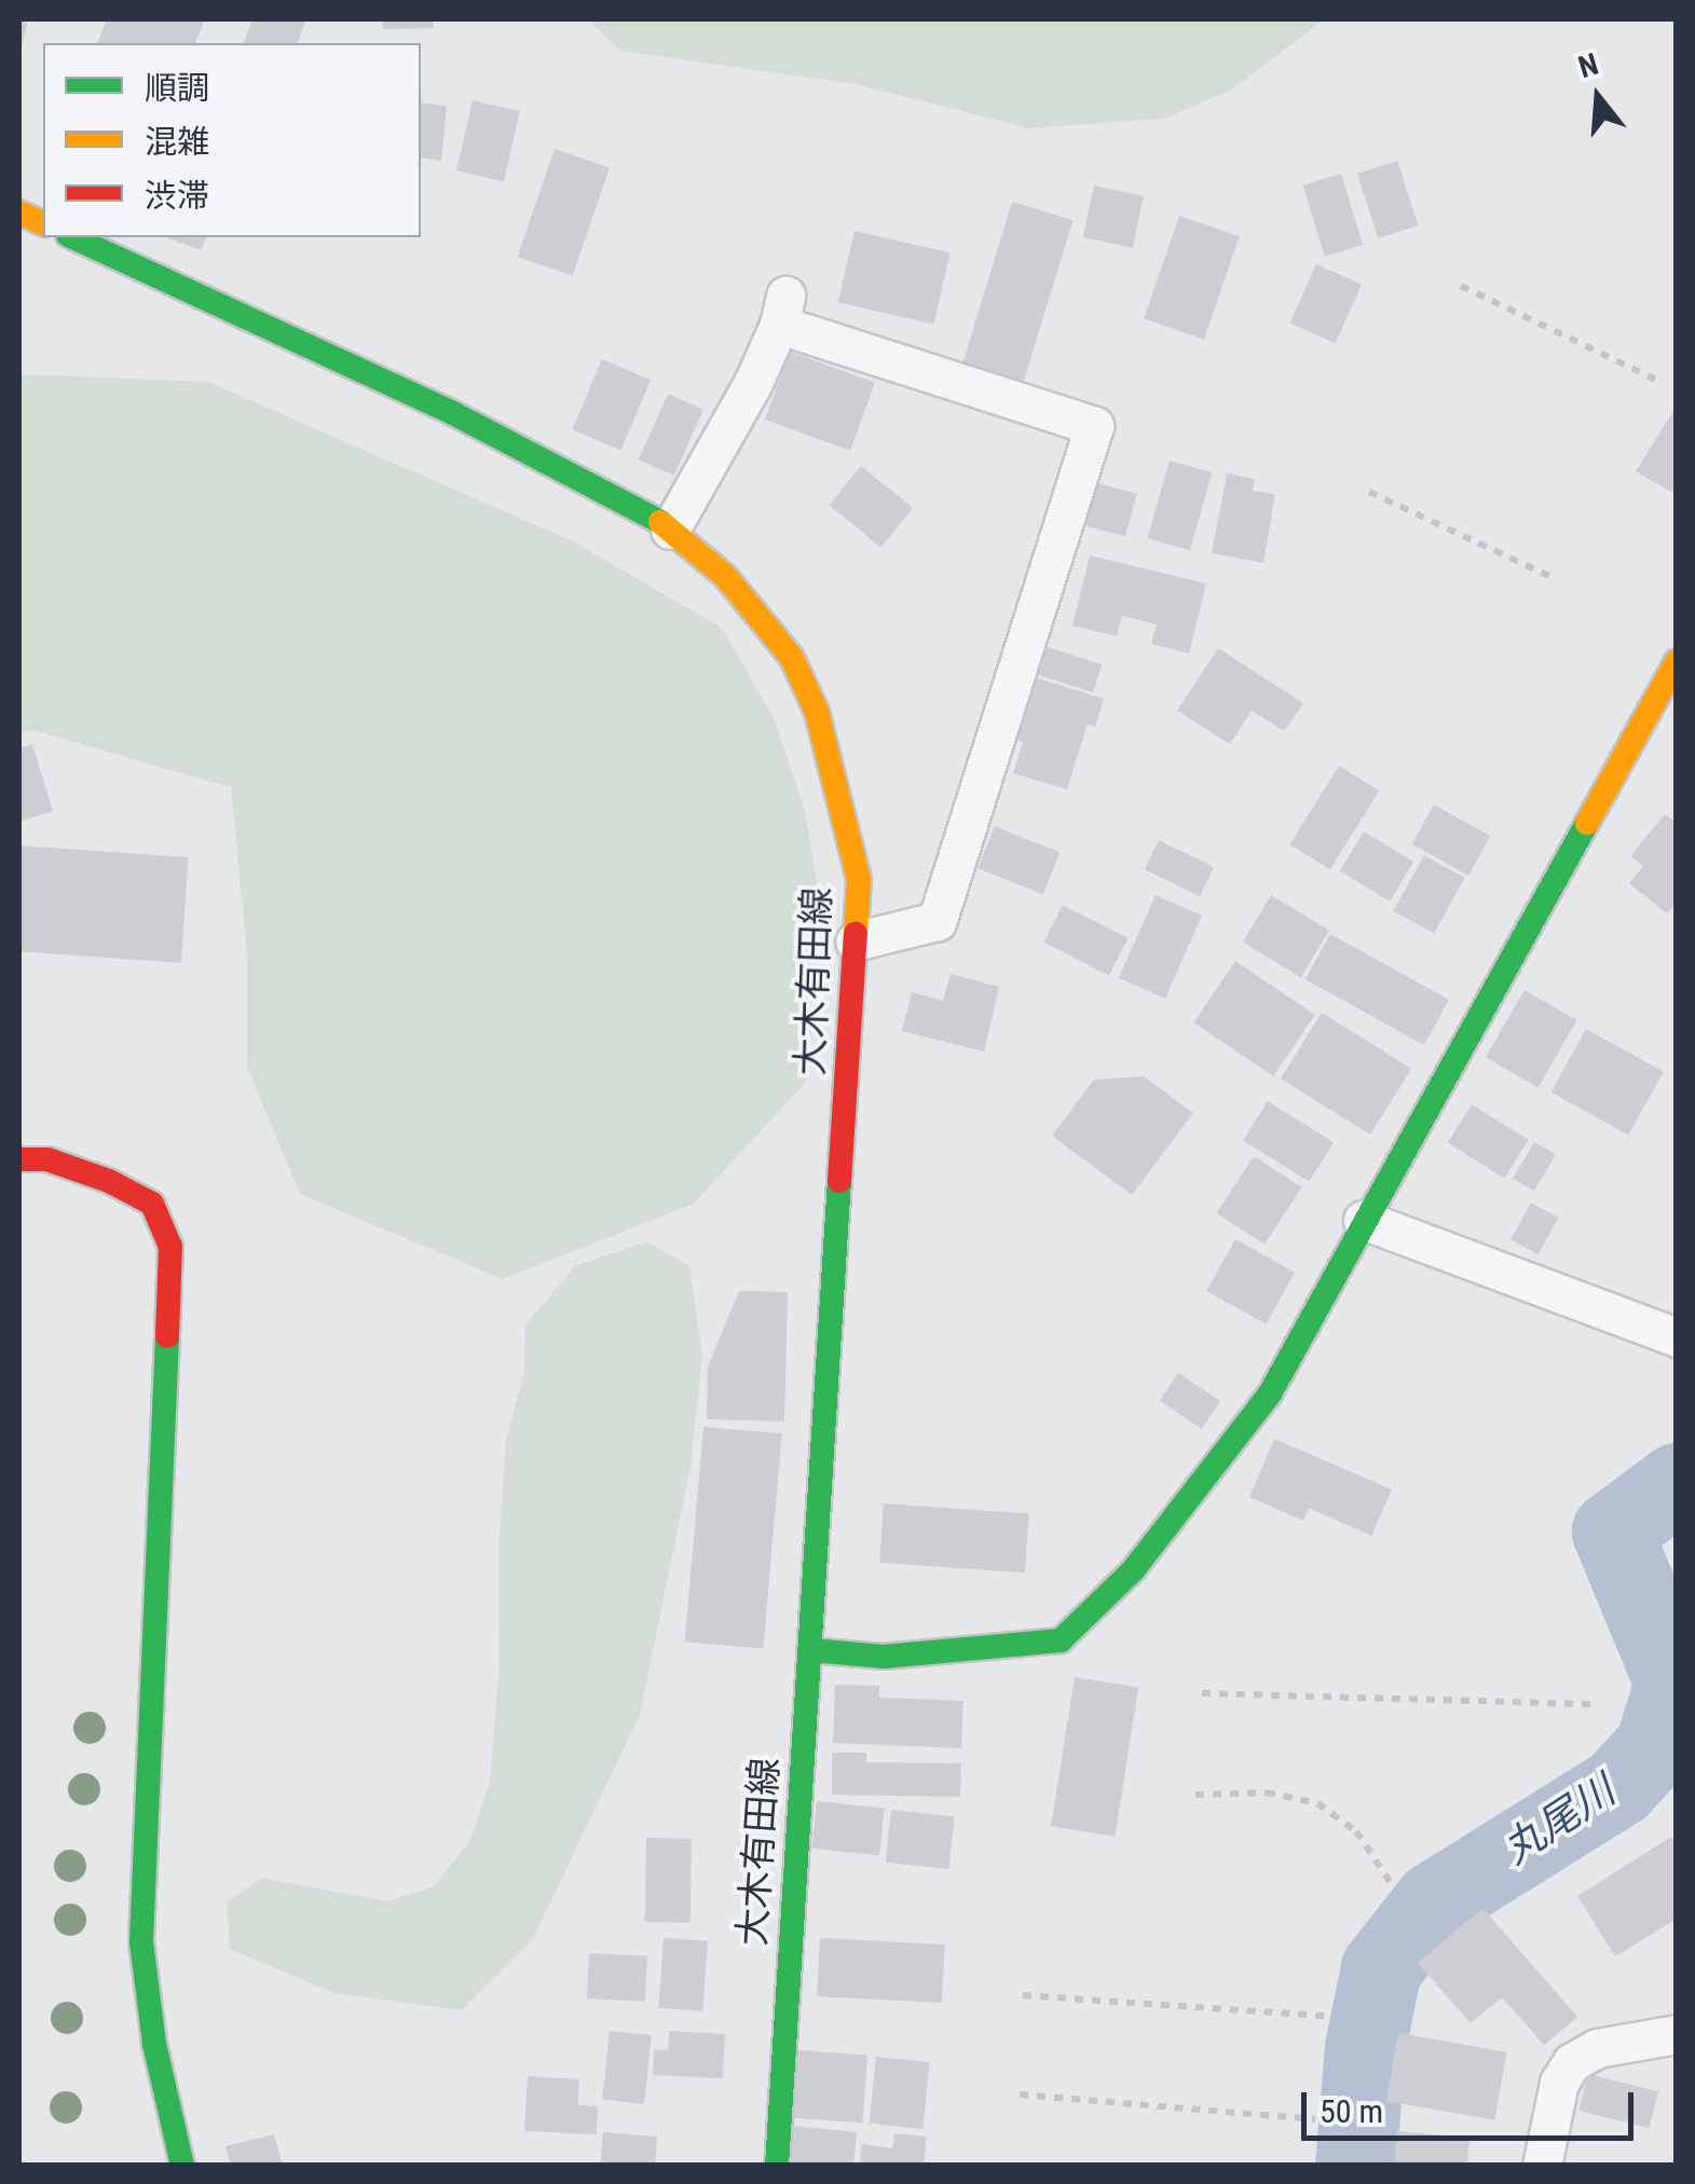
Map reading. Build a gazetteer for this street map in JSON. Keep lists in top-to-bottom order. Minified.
{"streets":{"street":["大木有田線"]},"water":["丸尾川"],"legend":["順調","混雑","渋滞"],"scale_bar":"50 m","north":"top"}
